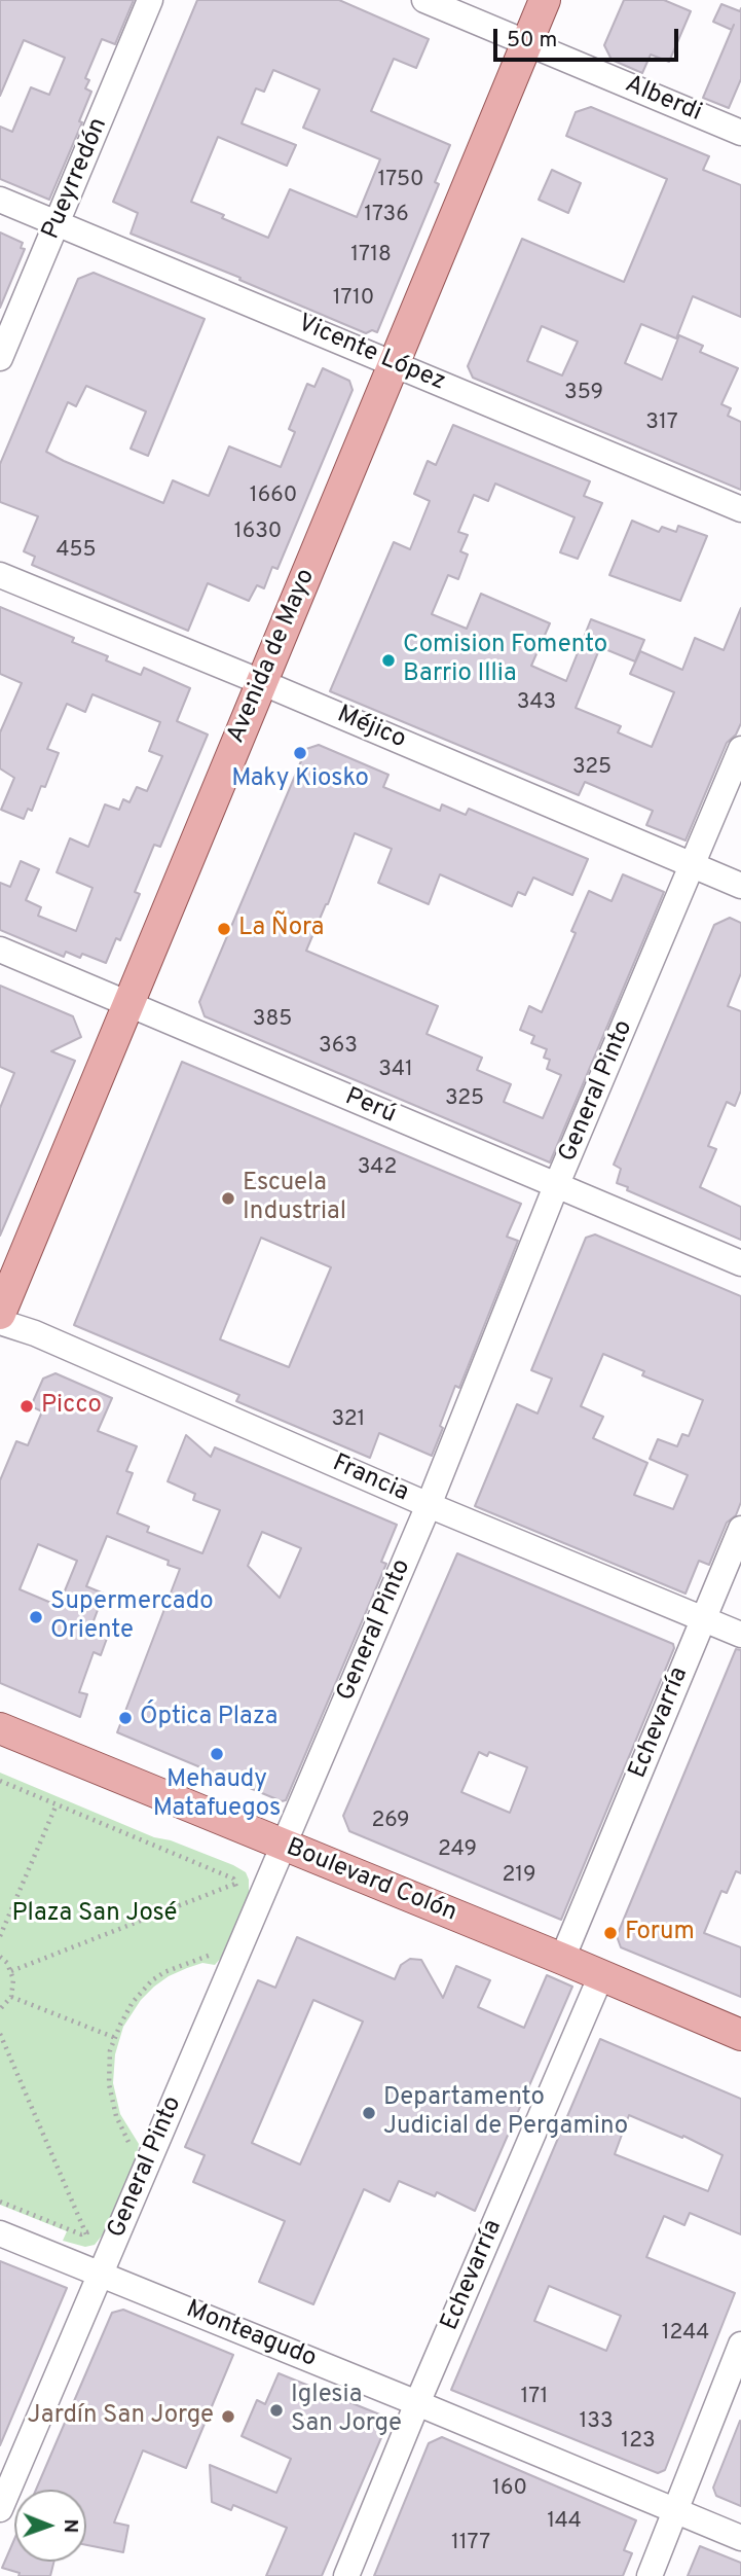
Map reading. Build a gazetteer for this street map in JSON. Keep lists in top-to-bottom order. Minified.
{"streets":{"main road":["Avenida de Mayo","Boulevard Colón"],"street":["Alberdi","Pueyrredón","Vicente López","Méjico","General Pinto","Perú","Francia","Echevarría","Monteagudo"]},"crossings":[["Alberdi","Avenida de Mayo"],["Pueyrredón","Vicente López"],["Vicente López","Avenida de Mayo"],["Avenida de Mayo","Méjico"],["Avenida de Mayo","Perú"],["Méjico","General Pinto"],["General Pinto","Perú"],["General Pinto","Francia"],["General Pinto","Boulevard Colón"],["General Pinto","Monteagudo"],["Francia","Echevarría"],["Echevarría","Boulevard Colón"],["Echevarría","Monteagudo"]],"parks":["Plaza San José"],"places":["Comision Fomento Barrio Illia","Maky Kiosko","La Ñora","Escuela Industrial","Picco","Supermercado Oriente","Óptica Plaza","Mehaudy Matafuegos","Forum","Departamento Judicial de Pergamino","Iglesia San Jorge","Jardín San Jorge"],"house_numbers":["1750","1736","1718","1710","359","317","1660","1630","455","343","325","385","363","341","325","342","321","269","249","219","1244","171","133","123","160","144","1177"],"scale_bar":"50 m","north":"right"}
